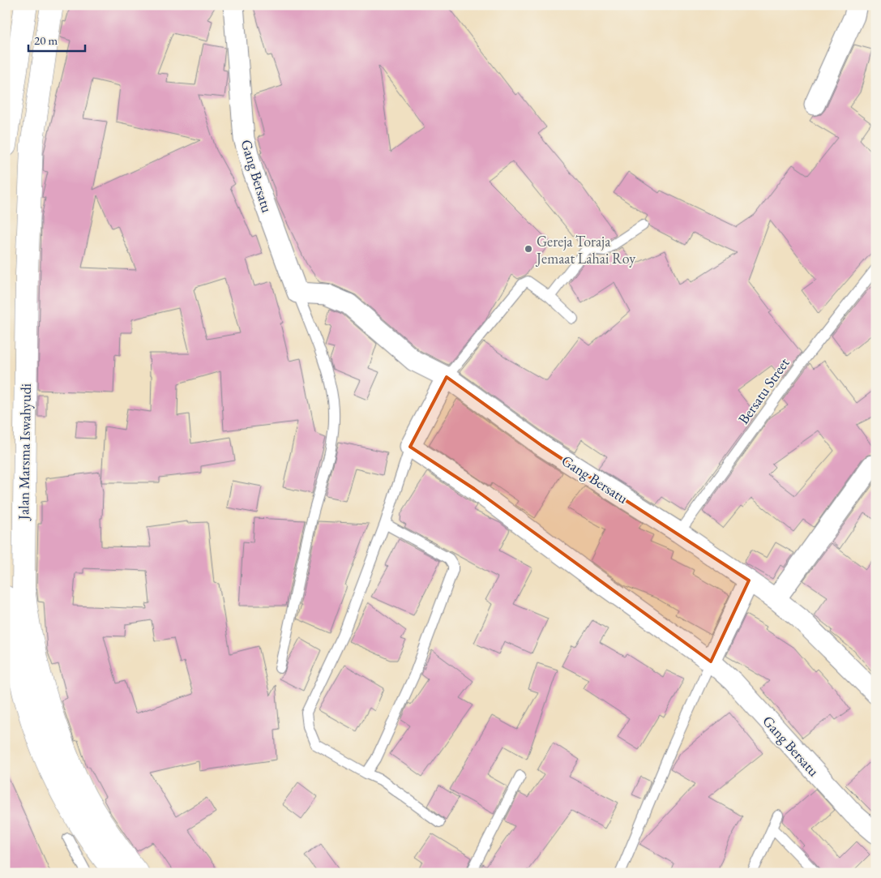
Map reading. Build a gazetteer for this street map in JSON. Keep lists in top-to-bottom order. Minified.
{"streets":{"highway":["Jalan Marsma Iswahyudi"],"street":["Gang Bersatu"],"lane":["Bersatu Street"]},"crossings":[["Gang Bersatu","Bersatu Street"]],"places":["Gereja Toraja Jemaat Lahai Roy"],"scale_bar":"20 m"}
